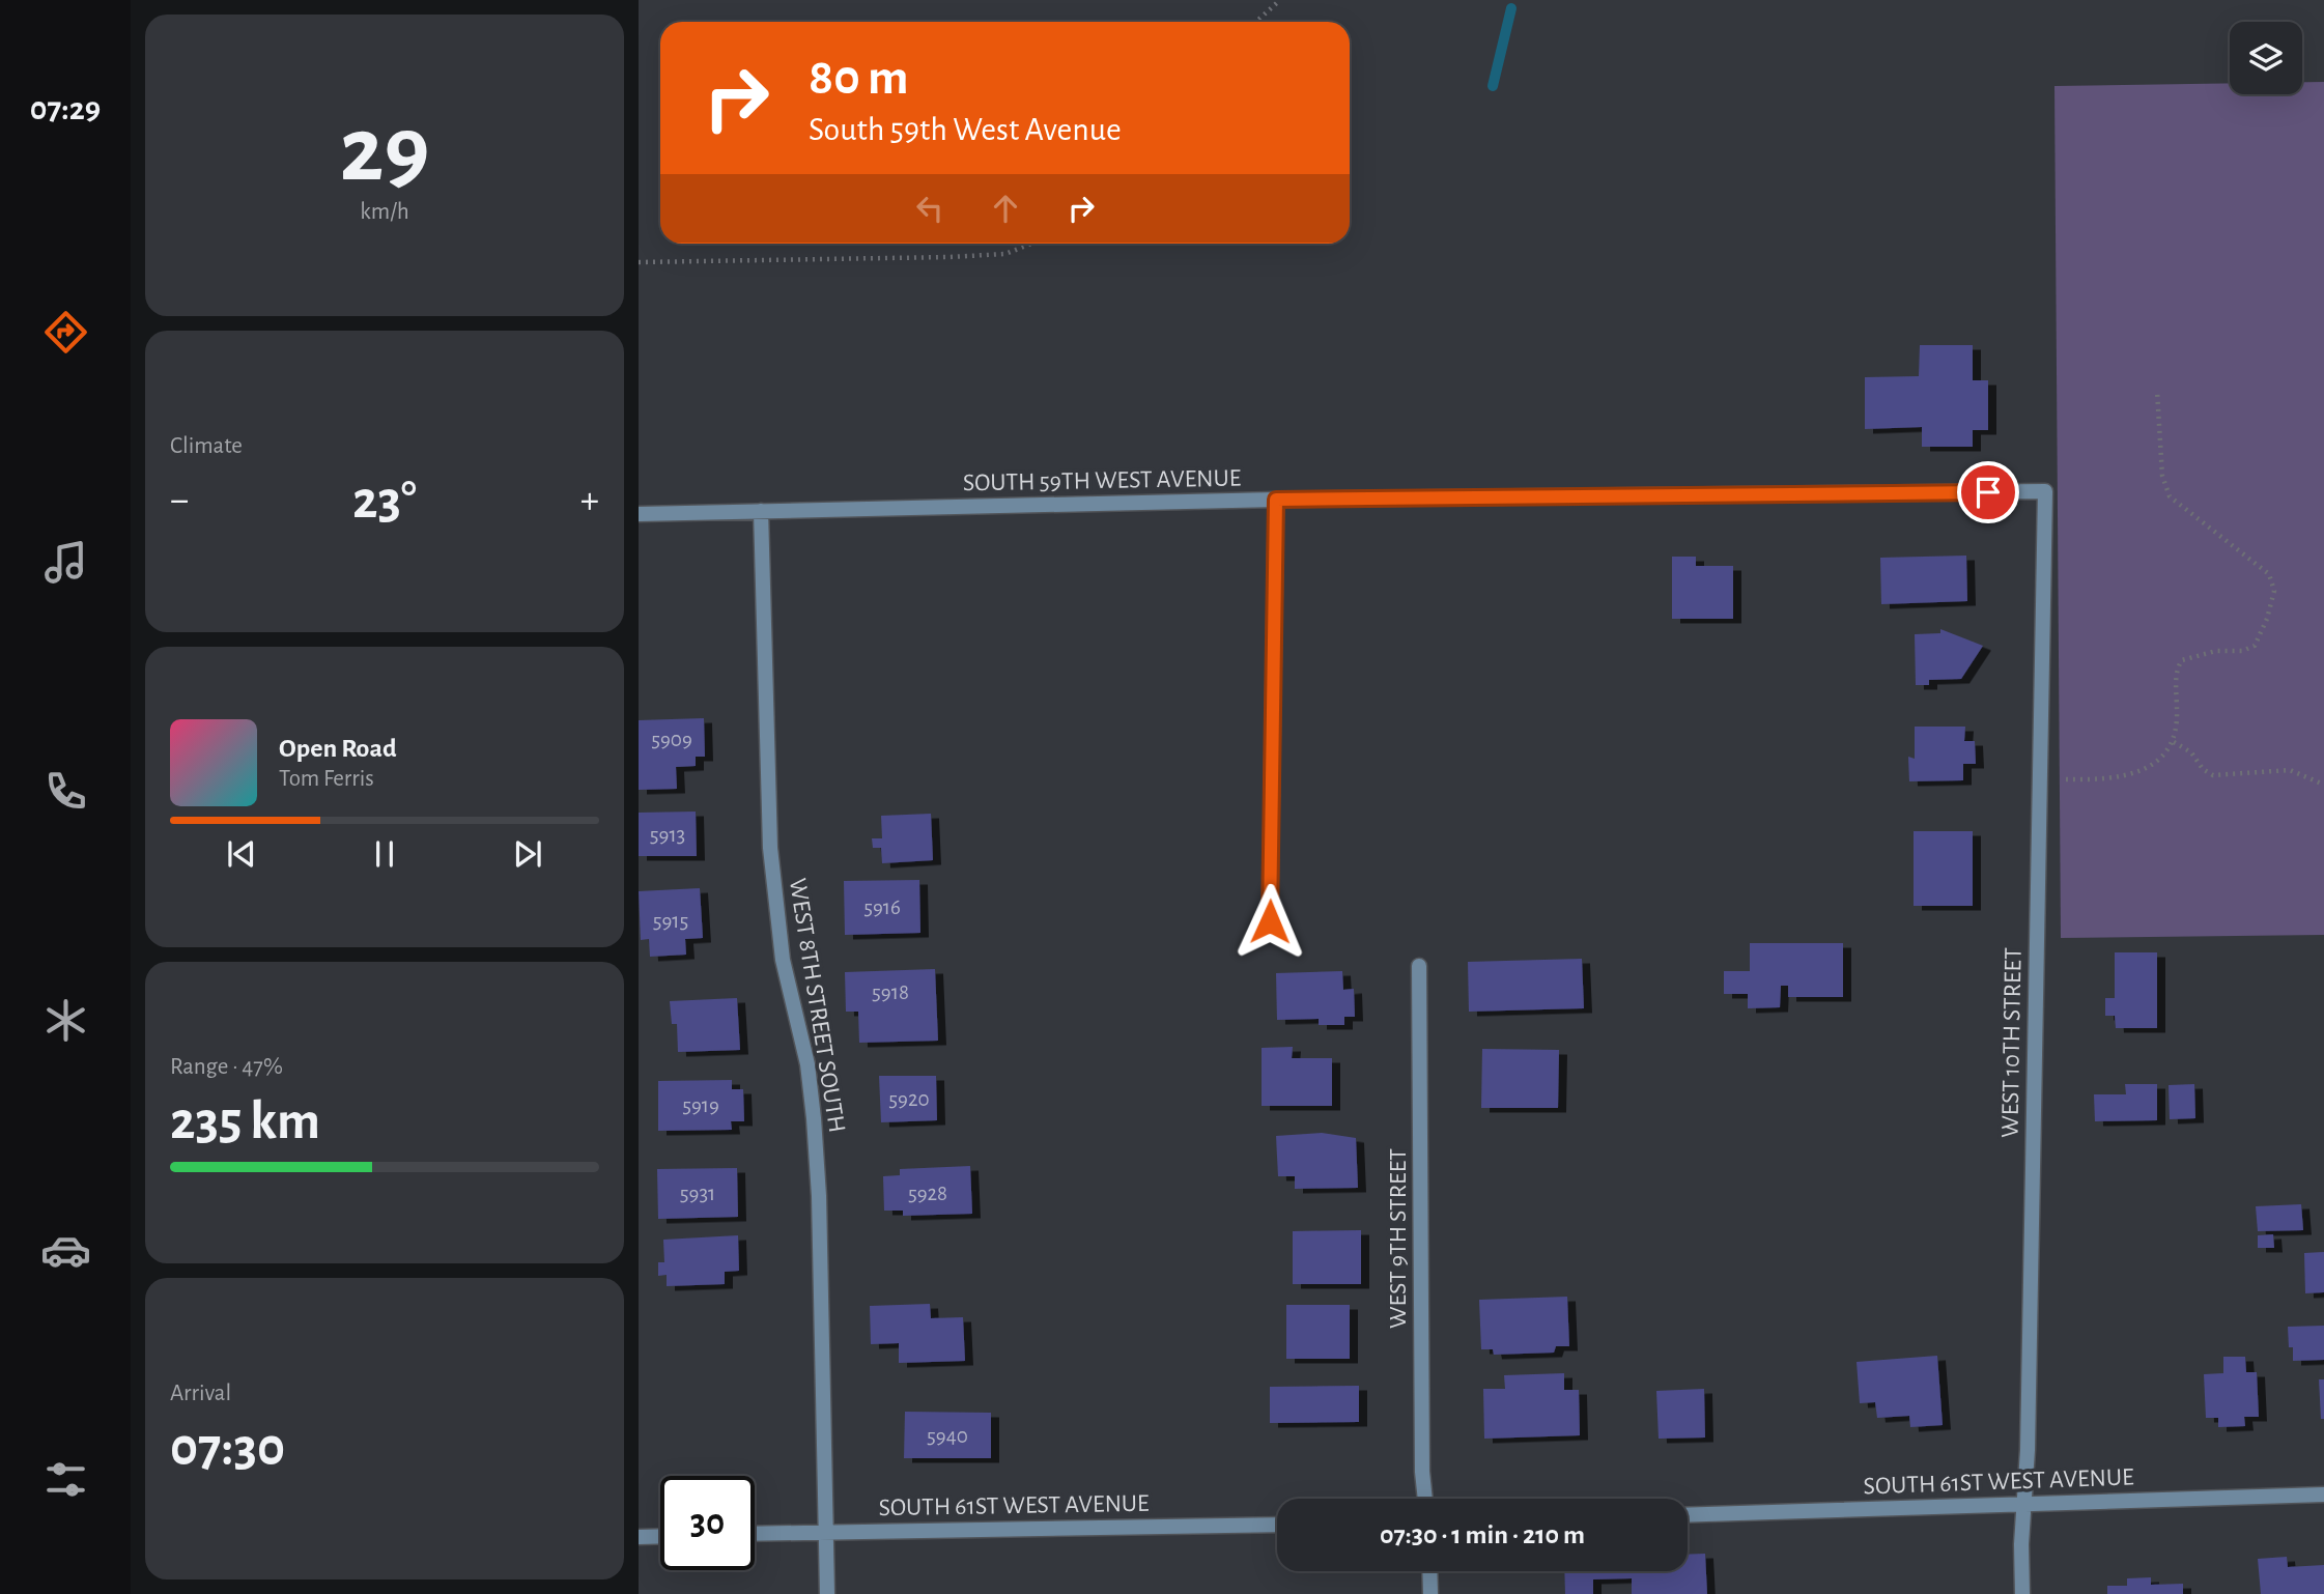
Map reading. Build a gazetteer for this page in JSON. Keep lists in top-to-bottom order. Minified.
{"streets":{"street":["SOUTH 59TH WEST AVENUE","WEST 8TH STREET SOUTH","WEST 10TH STREET","WEST 9TH STREET","SOUTH 61ST WEST AVENUE"]},"crossings":[["SOUTH 59TH WEST AVENUE","WEST 8TH STREET SOUTH"],["SOUTH 59TH WEST AVENUE","WEST 10TH STREET"],["WEST 8TH STREET SOUTH","SOUTH 61ST WEST AVENUE"],["WEST 10TH STREET","SOUTH 61ST WEST AVENUE"]],"house_numbers":["5909","5913","5916","5915","5918","5920","5919","5931","5928","5940"],"page":{"tabs":"07:29","tile":[["29","km/h"],"Climate",["Range · 47%","235 km"],["Arrival","07:30"]],"turn":["80 m","South 59th West Avenue"],"heat":["−","23°","+"],"song":["Open Road","Tom Ferris"],"limit":"30","trip":"07:30 · 1 min · 210 m"}}
